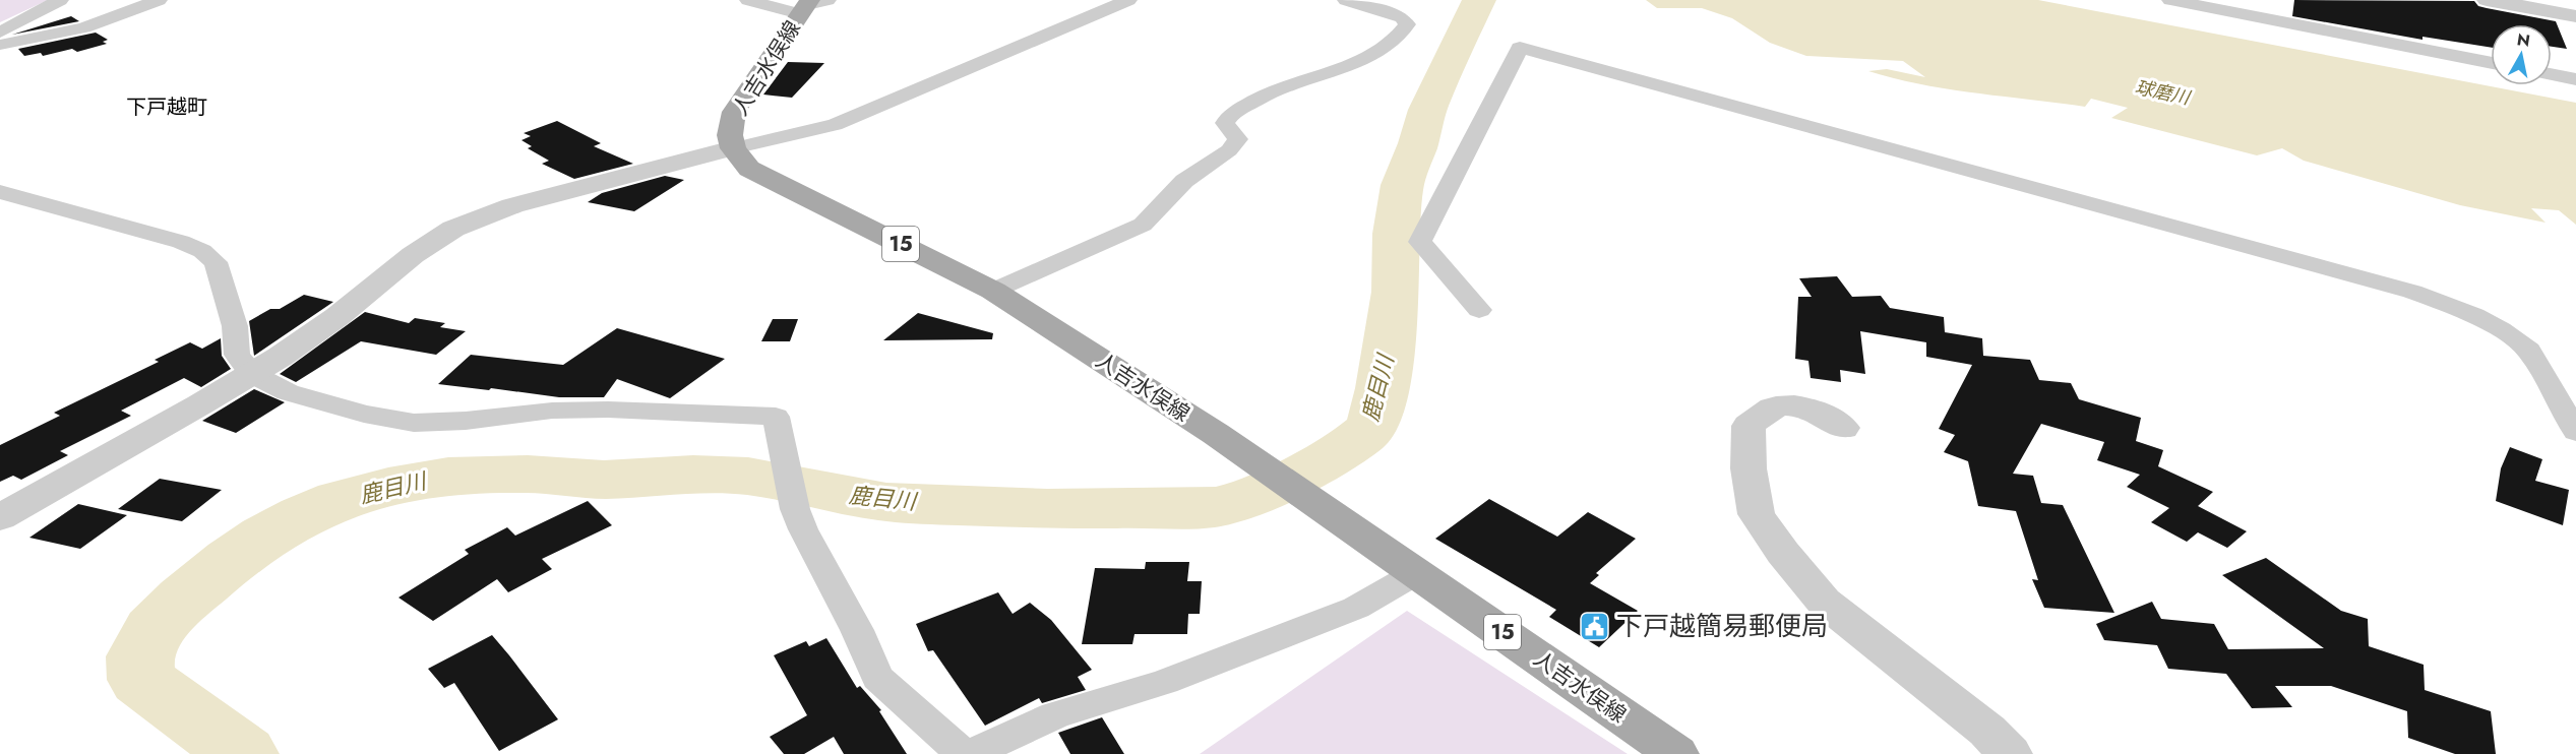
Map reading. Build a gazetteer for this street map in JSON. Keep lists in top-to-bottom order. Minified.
{"streets":{"main road":["人吉水俣線","15"]},"districts":["下戸越町"],"water":["球磨川","鹿目川"],"places":{"public building":["下戸越簡易郵便局"]},"north":"top"}
